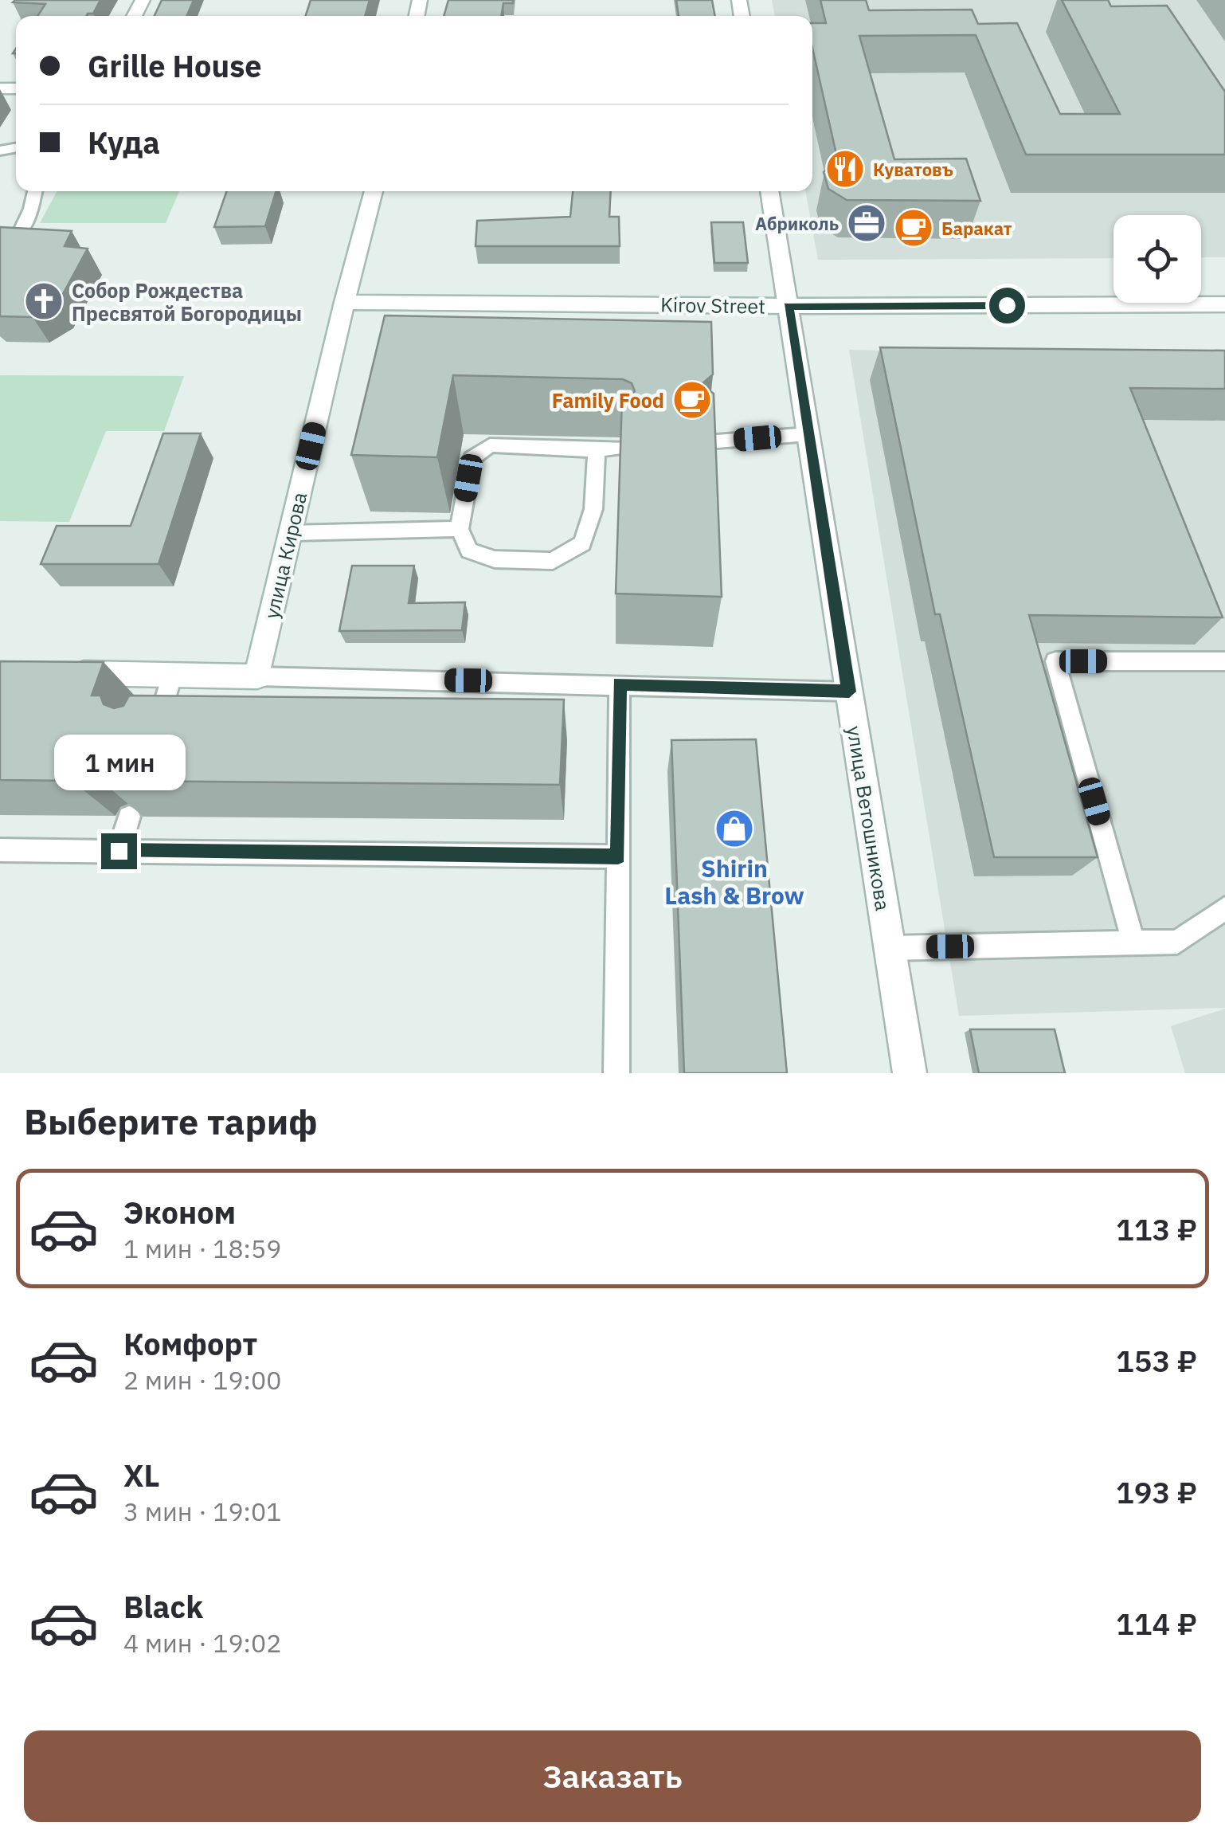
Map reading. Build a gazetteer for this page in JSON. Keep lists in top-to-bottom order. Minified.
{"streets":{"street":["Kirov Street","улица Кирова","улица Ветошникова"]},"crossings":[["Kirov Street","улица Кирова"],["Kirov Street","улица Ветошникова"]],"places":{"restaurant":["Куватовъ"],"office":["Абриколь"],"cafe":["Баракат","Family Food"],"church":["Собор Рождества Пресвятой Богородицы"],"shop":["Shirin Lash & Brow"]},"page":{"banner":["Grille House","Куда"],"bubble":"1 мин","heading":"Выберите тариф","list":[{"name":"Эконом","note":"1 мин · 18:59","value":"113 ₽"},{"name":"Комфорт","note":"2 мин · 19:00","value":"153 ₽"},{"name":"XL","note":"3 мин · 19:01","value":"193 ₽"},{"name":"Black","note":"4 мин · 19:02","value":"114 ₽"}],"buttons":"Заказать"}}
